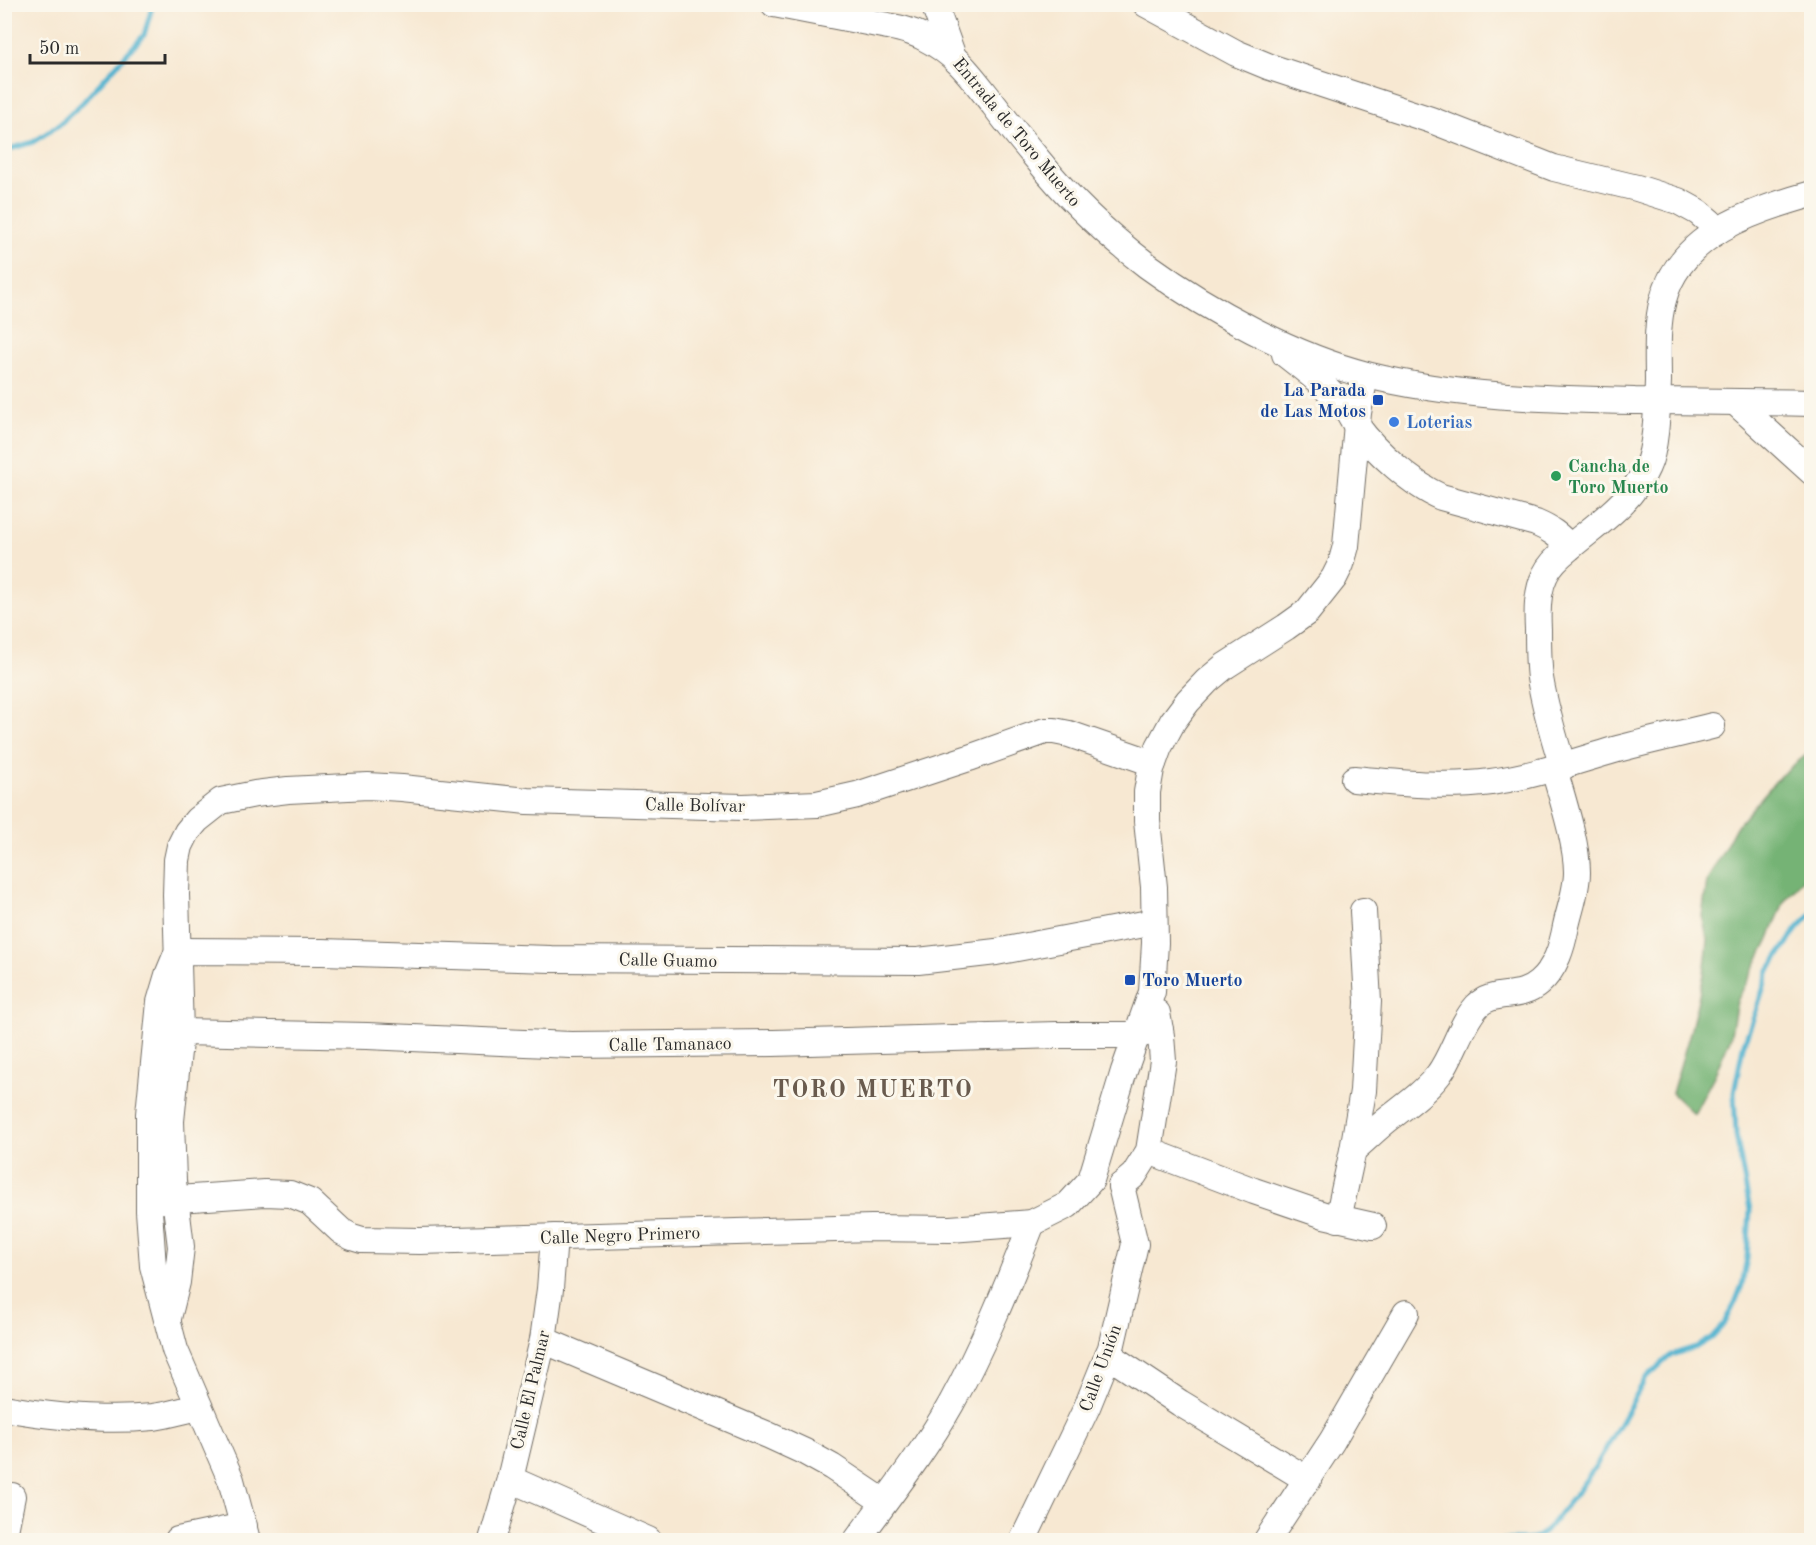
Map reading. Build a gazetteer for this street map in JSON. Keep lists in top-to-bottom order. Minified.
{"streets":{"street":["Entrada de Toro Muerto","Calle Bolívar","Calle Guamo","Calle Tamanaco","Calle Negro Primero","Calle Unión","Calle El Palmar"]},"crossings":[["Calle Bolívar","Calle Guamo"],["Calle Negro Primero","Calle El Palmar"]],"districts":["TORO MUERTO"],"places":{"transit":["La Parada de Las Motos","Toro Muerto"],"other":["Loterias","Cancha de Toro Muerto"]},"scale_bar":"50 m"}
